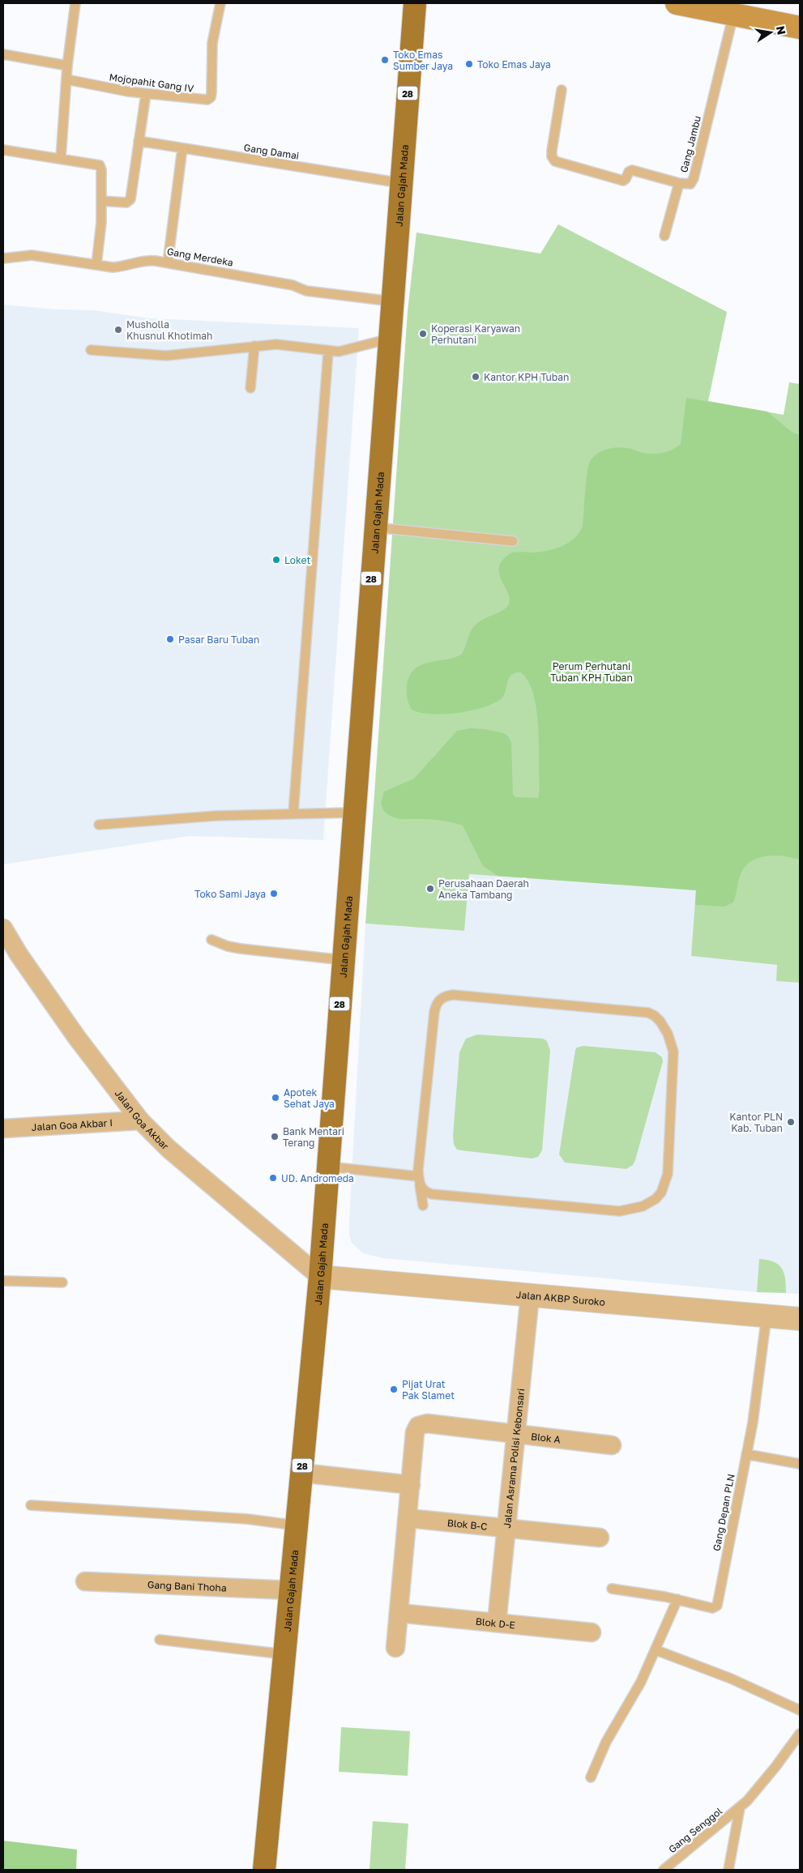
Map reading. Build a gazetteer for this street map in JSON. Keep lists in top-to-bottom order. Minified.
{"streets":{"highway":["28","Jalan Gajah Mada"],"street":["Jalan Goa Akbar","Jalan Goa Akbar I","Jalan AKBP Suroko","Blok A","Jalan Asrama Polisi Kebonsari","Blok B-C","Gang Bani Thoha","Blok D-E"],"lane":["Mojopahit Gang IV","Gang Jambu","Gang Damai","Gang Merdeka","Gang Depan PLN","Gang Senggol"]},"crossings":[["Gang Damai","Jalan Gajah Mada"],["Jalan Gajah Mada","Gang Merdeka"],["Jalan Gajah Mada","Jalan Goa Akbar"],["Jalan Gajah Mada","Jalan AKBP Suroko"],["Jalan Gajah Mada","Gang Bani Thoha"],["Jalan Goa Akbar","Jalan Goa Akbar I"],["Jalan Goa Akbar","Jalan AKBP Suroko"],["Jalan AKBP Suroko","Jalan Asrama Polisi Kebonsari"],["Jalan AKBP Suroko","Gang Depan PLN"],["Blok A","Jalan Asrama Polisi Kebonsari"],["Jalan Asrama Polisi Kebonsari","Blok B-C"],["Jalan Asrama Polisi Kebonsari","Blok D-E"]],"parks":["Perum Perhutani Tuban KPH Tuban"],"places":["Toko Emas Sumber Jaya","Toko Emas Jaya","Musholla Khusnul Khotimah","Koperasi Karyawan Perhutani","Kantor KPH Tuban","Loket","Pasar Baru Tuban","Perusahaan Daerah Aneka Tambang","Toko Sami Jaya","Apotek Sehat Jaya","Kantor PLN Kab. Tuban","Bank Mentari Terang","UD. Andromeda","Pijat Urat Pak Slamet"],"north":"right"}
